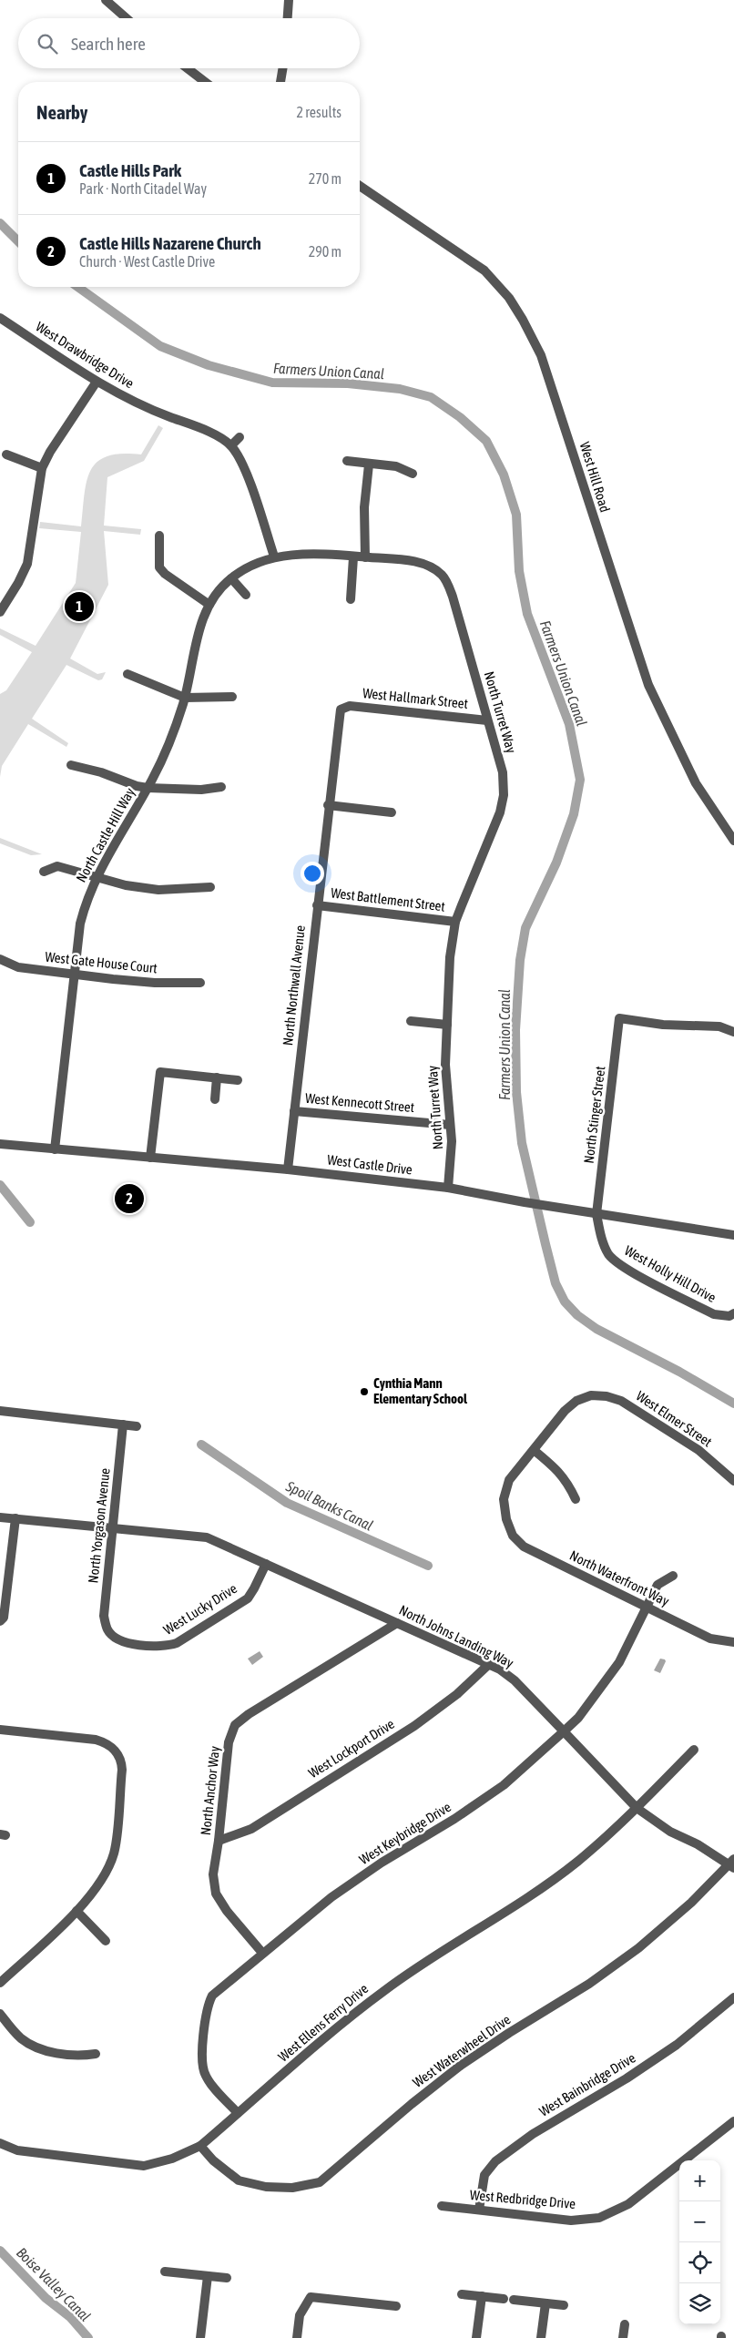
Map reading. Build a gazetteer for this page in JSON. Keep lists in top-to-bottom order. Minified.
{"streets":{"street":["West Drawbridge Drive","West Hill Road","West Hallmark Street","North Turret Way","North Castle Hill Way","West Battlement Street","West Gate House Court","North Northwall Avenue","West Kennecott Street","North Stinger Street","West Castle Drive","West Holly Hill Drive","West Elmer Street","North Yorgason Avenue","North Waterfront Way","West Lucky Drive","North Johns Landing Way","West Lockport Drive","North Anchor Way","West Keybridge Drive","West Ellens Ferry Drive","West Waterwheel Drive","West Bainbridge Drive","West Redbridge Drive"]},"crossings":[["West Drawbridge Drive","North Turret Way"],["West Drawbridge Drive","North Castle Hill Way"],["West Hallmark Street","North Turret Way"],["West Hallmark Street","North Northwall Avenue"],["North Turret Way","North Castle Hill Way"],["North Turret Way","West Battlement Street"],["North Turret Way","West Kennecott Street"],["North Turret Way","West Castle Drive"],["North Castle Hill Way","West Gate House Court"],["North Castle Hill Way","West Castle Drive"],["West Battlement Street","North Northwall Avenue"],["North Northwall Avenue","West Kennecott Street"],["North Northwall Avenue","West Castle Drive"],["North Stinger Street","West Castle Drive"],["North Stinger Street","West Holly Hill Drive"],["West Castle Drive","West Holly Hill Drive"],["West Elmer Street","North Waterfront Way"],["North Yorgason Avenue","West Lucky Drive"],["North Yorgason Avenue","North Johns Landing Way"],["North Waterfront Way","West Keybridge Drive"],["West Lucky Drive","North Johns Landing Way"],["North Johns Landing Way","West Lockport Drive"],["North Johns Landing Way","North Anchor Way"],["North Johns Landing Way","West Keybridge Drive"],["North Johns Landing Way","West Ellens Ferry Drive"],["North Johns Landing Way","West Waterwheel Drive"],["West Lockport Drive","North Anchor Way"],["North Anchor Way","West Keybridge Drive"],["West Keybridge Drive","West Ellens Ferry Drive"],["West Ellens Ferry Drive","West Waterwheel Drive"],["West Bainbridge Drive","West Redbridge Drive"]],"water":["Farmers Union Canal","Spoil Banks Canal","Boise Valley Canal"],"places":["Cynthia Mann Elementary School"],"page":{"search":"Search here","heading":["Nearby","2 results"],"list":[{"mark":"1","name":"Castle Hills Park","note":"Park · North Citadel Way","value":"270 m"},{"mark":"2","name":"Castle Hills Nazarene Church","note":"Church · West Castle Drive","value":"290 m"}],"pins":["1","2"],"map_buttons":["+","−"]}}
